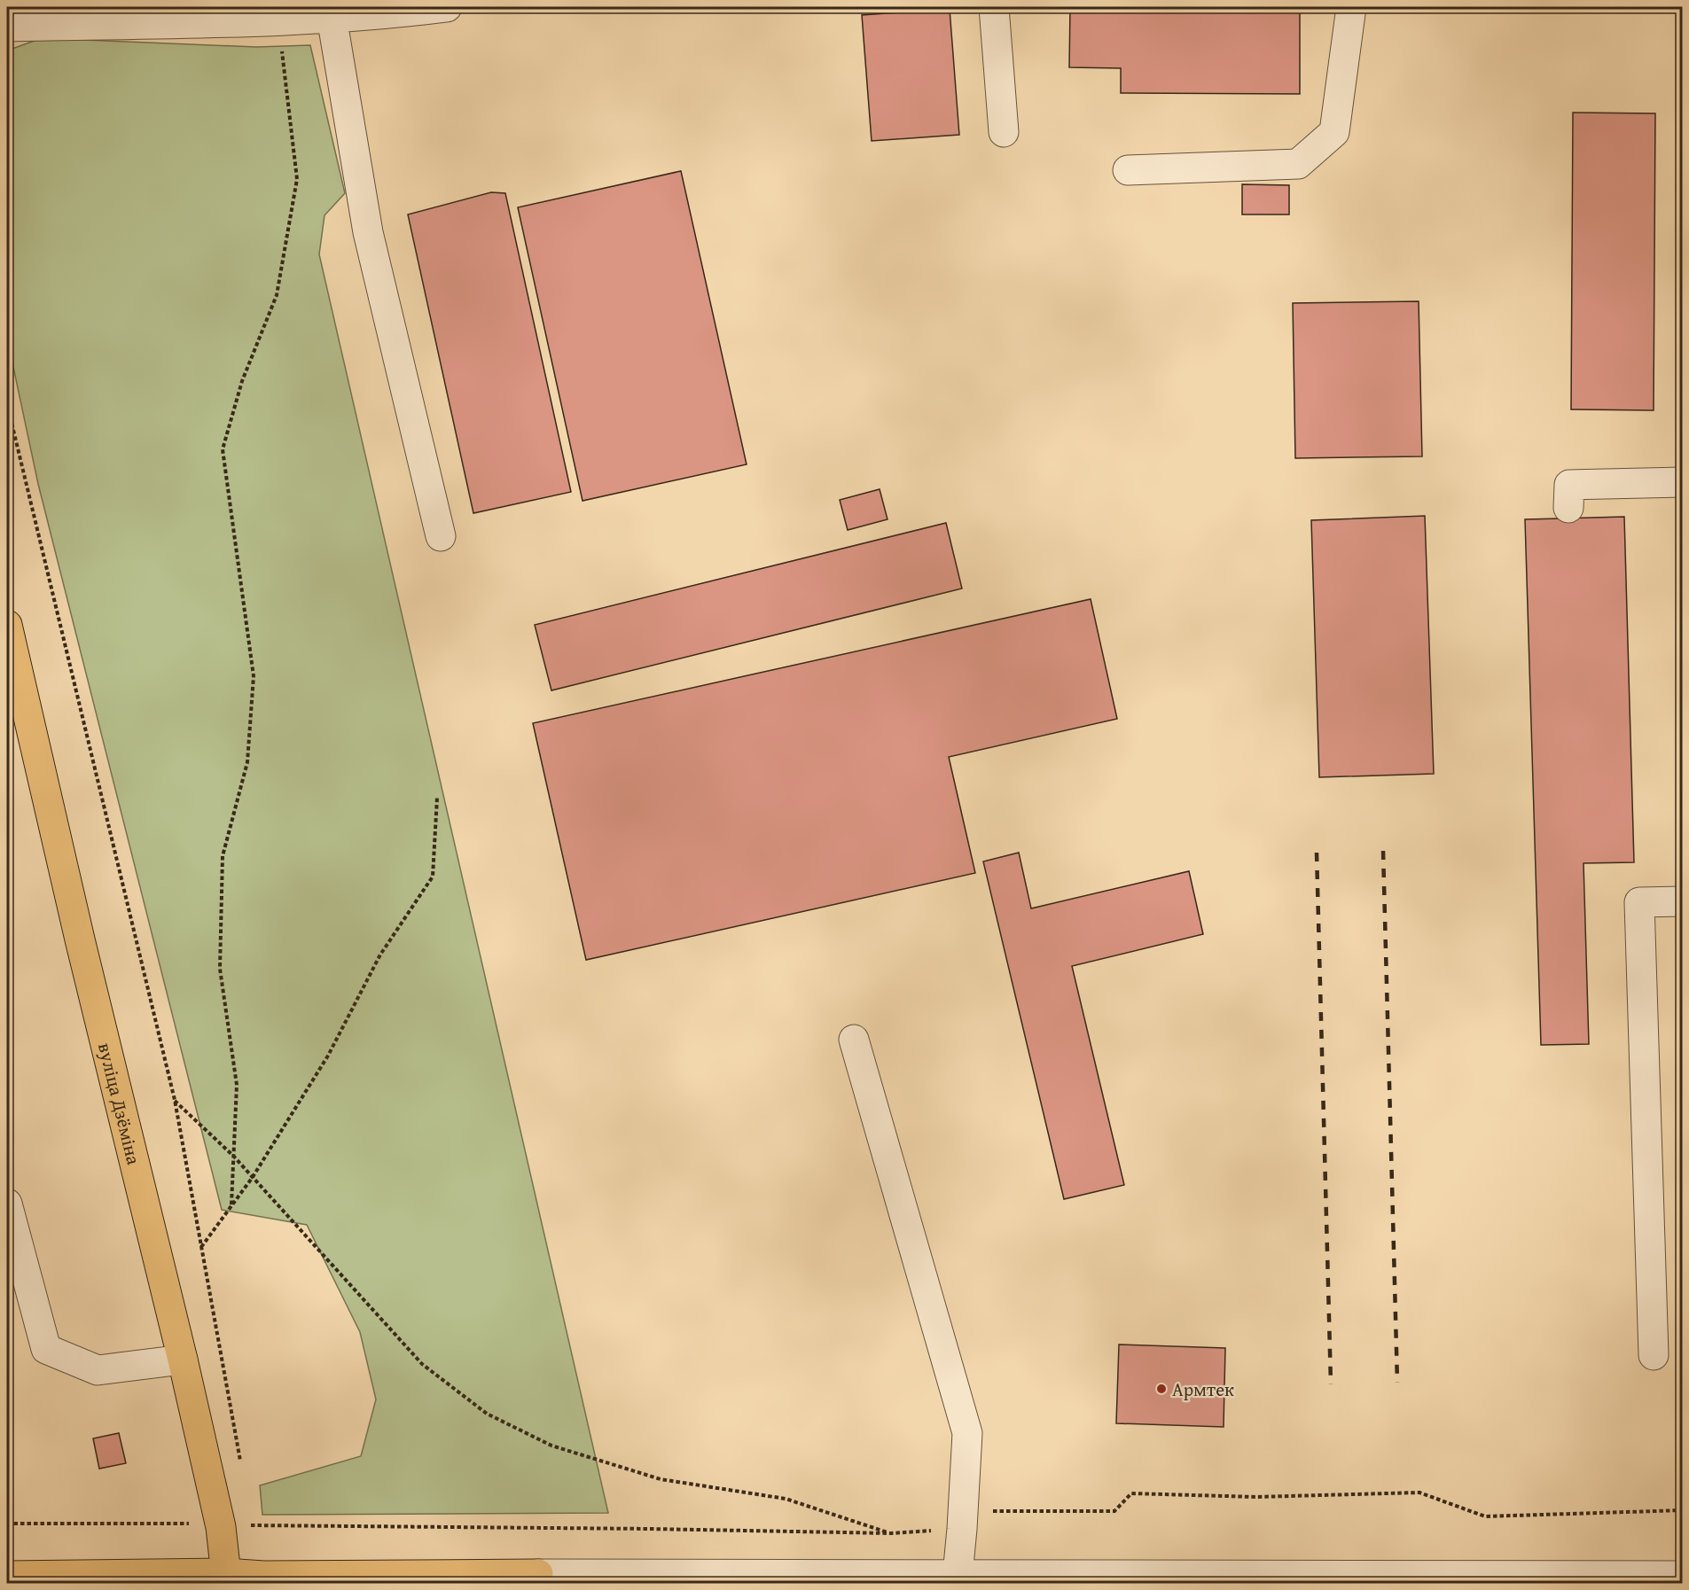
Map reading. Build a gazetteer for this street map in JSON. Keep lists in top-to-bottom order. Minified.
{"streets":{"main road":["вуліца Дзёміна"]},"places":["Армтек"]}
